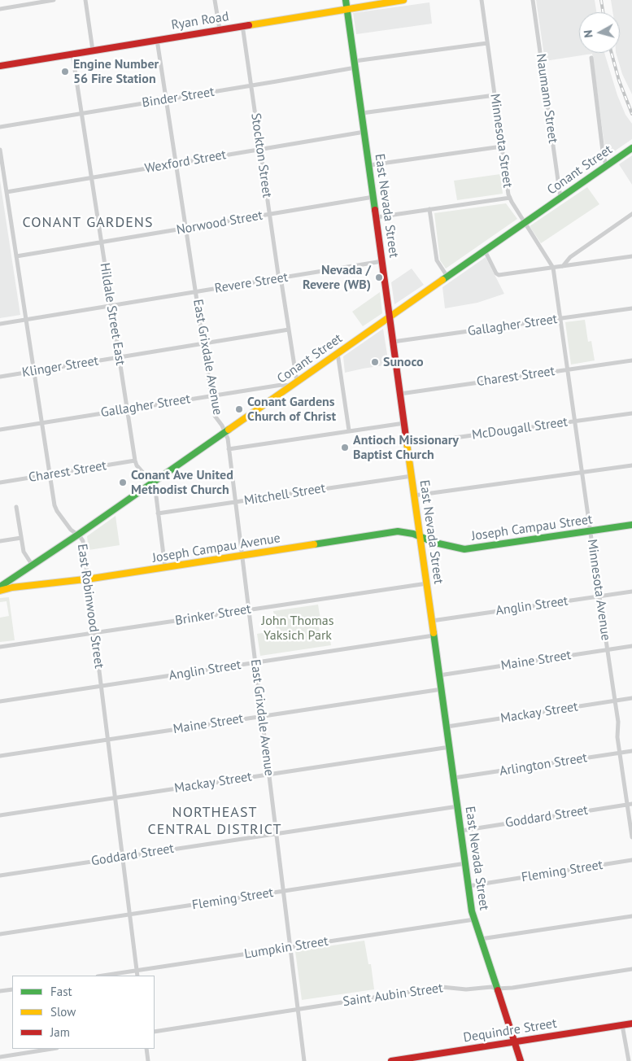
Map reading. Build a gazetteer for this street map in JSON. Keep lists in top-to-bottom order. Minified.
{"streets":{"street":["Ryan Road","Binder Street","Naumann Street","Minnesota Street","Stockton Street","Wexford Street","Conant Street","East Nevada Street","Norwood Street","Revere Street","Hildale Street East","Gallagher Street","East Grixdale Avenue","Klinger Street","Charest Street","McDougall Street","Mitchell Street","Joseph Campau Street","Joseph Campau Avenue","Minnesota Avenue","East Robinwood Street","Anglin Street","Brinker Street","Maine Street","Mackay Street","Arlington Street","Goddard Street","Fleming Street","Lumpkin Street","Saint Aubin Street","Dequindre Street"]},"crossings":[["Ryan Road","Stockton Street"],["Ryan Road","East Nevada Street"],["Ryan Road","Hildale Street East"],["Ryan Road","East Grixdale Avenue"],["Binder Street","Minnesota Street"],["Binder Street","Stockton Street"],["Binder Street","East Nevada Street"],["Binder Street","Hildale Street East"],["Binder Street","East Grixdale Avenue"],["Naumann Street","Conant Street"],["Minnesota Street","Conant Street"],["Minnesota Street","Gallagher Street"],["Minnesota Street","Minnesota Avenue"],["Stockton Street","Wexford Street"],["Stockton Street","Conant Street"],["Stockton Street","Norwood Street"],["Stockton Street","Revere Street"],["Stockton Street","Klinger Street"],["Wexford Street","East Nevada Street"],["Wexford Street","Hildale Street East"],["Wexford Street","East Grixdale Avenue"],["Wexford Street","East Robinwood Street"],["Conant Street","East Nevada Street"],["Conant Street","Hildale Street East"],["Conant Street","Gallagher Street"],["Conant Street","East Grixdale Avenue"],["Conant Street","East Robinwood Street"],["East Nevada Street","Norwood Street"],["East Nevada Street","Revere Street"],["East Nevada Street","Gallagher Street"],["East Nevada Street","Charest Street"],["East Nevada Street","McDougall Street"],["East Nevada Street","Mitchell Street"],["East Nevada Street","Joseph Campau Avenue"],["East Nevada Street","Anglin Street"],["East Nevada Street","Brinker Street"],["East Nevada Street","Maine Street"],["East Nevada Street","Mackay Street"],["East Nevada Street","Arlington Street"],["East Nevada Street","Goddard Street"],["East Nevada Street","Fleming Street"],["East Nevada Street","Lumpkin Street"],["East Nevada Street","Saint Aubin Street"],["East Nevada Street","Dequindre Street"],["Norwood Street","Hildale Street East"],["Norwood Street","East Grixdale Avenue"],["Norwood Street","East Robinwood Street"],["Revere Street","Hildale Street East"],["Revere Street","East Grixdale Avenue"],["Revere Street","East Robinwood Street"],["Hildale Street East","Gallagher Street"],["Hildale Street East","Klinger Street"],["Hildale Street East","Charest Street"],["Hildale Street East","Mitchell Street"],["Hildale Street East","Joseph Campau Avenue"],["Gallagher Street","East Grixdale Avenue"],["Gallagher Street","Minnesota Avenue"],["Gallagher Street","East Robinwood Street"],["East Grixdale Avenue","Klinger Street"],["East Grixdale Avenue","Mitchell Street"],["East Grixdale Avenue","Joseph Campau Avenue"],["East Grixdale Avenue","Anglin Street"],["East Grixdale Avenue","Brinker Street"],["East Grixdale Avenue","Maine Street"],["East Grixdale Avenue","Mackay Street"],["East Grixdale Avenue","Goddard Street"],["East Grixdale Avenue","Fleming Street"],["East Grixdale Avenue","Lumpkin Street"],["East Grixdale Avenue","Saint Aubin Street"],["Klinger Street","East Robinwood Street"],["Charest Street","Minnesota Avenue"],["Charest Street","East Robinwood Street"],["McDougall Street","Minnesota Avenue"],["Joseph Campau Street","Joseph Campau Avenue"],["Joseph Campau Street","Minnesota Avenue"],["Joseph Campau Avenue","East Robinwood Street"],["Minnesota Avenue","Anglin Street"],["Minnesota Avenue","Maine Street"],["Minnesota Avenue","Mackay Street"],["Minnesota Avenue","Arlington Street"],["Minnesota Avenue","Goddard Street"],["East Robinwood Street","Anglin Street"],["East Robinwood Street","Brinker Street"],["East Robinwood Street","Maine Street"],["East Robinwood Street","Mackay Street"],["East Robinwood Street","Goddard Street"],["East Robinwood Street","Fleming Street"],["East Robinwood Street","Lumpkin Street"]],"districts":["CONANT GARDENS","NORTHEAST CENTRAL DISTRICT"],"parks":["John Thomas Yaksich Park"],"places":["Engine Number 56 Fire Station","Nevada / Revere (WB)","Sunoco","Conant Gardens Church of Christ","Antioch Missionary Baptist Church","Conant Ave United Methodist Church"],"legend":["Fast","Slow","Jam"],"north":"left"}
